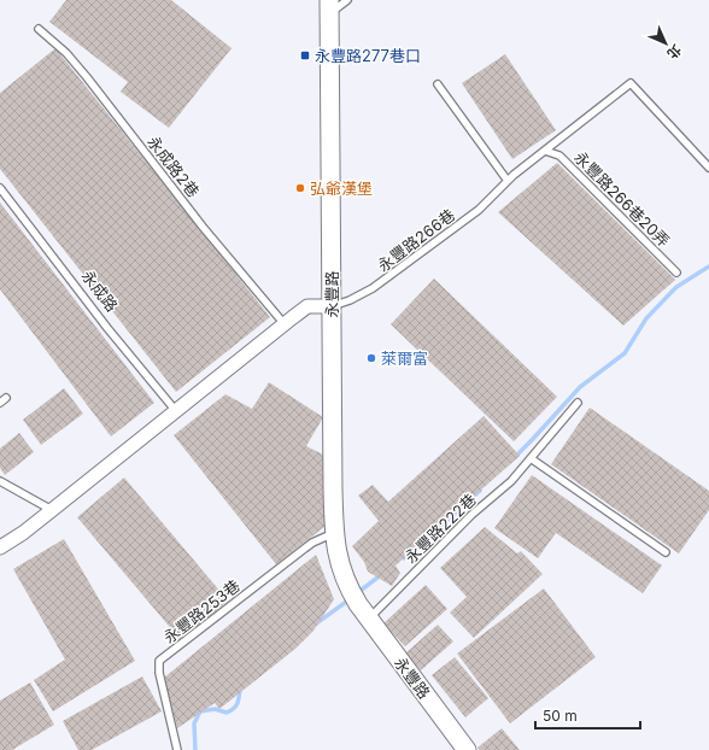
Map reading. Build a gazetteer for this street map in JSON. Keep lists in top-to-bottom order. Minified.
{"streets":{"street":["永豐路"],"lane":["永成路2巷","永豐路266巷20弄","永豐路266巷","永成路","永豐路222巷","永豐路253巷"]},"crossings":[["永豐路266巷20弄","永豐路266巷"],["永豐路266巷","永豐路"],["永豐路","永豐路222巷"],["永豐路","永豐路253巷"]],"places":{"transit":["永豐路277巷口"],"other":["弘爺漢堡","萊爾富"]},"scale_bar":"50 m","north":"bottom right"}
